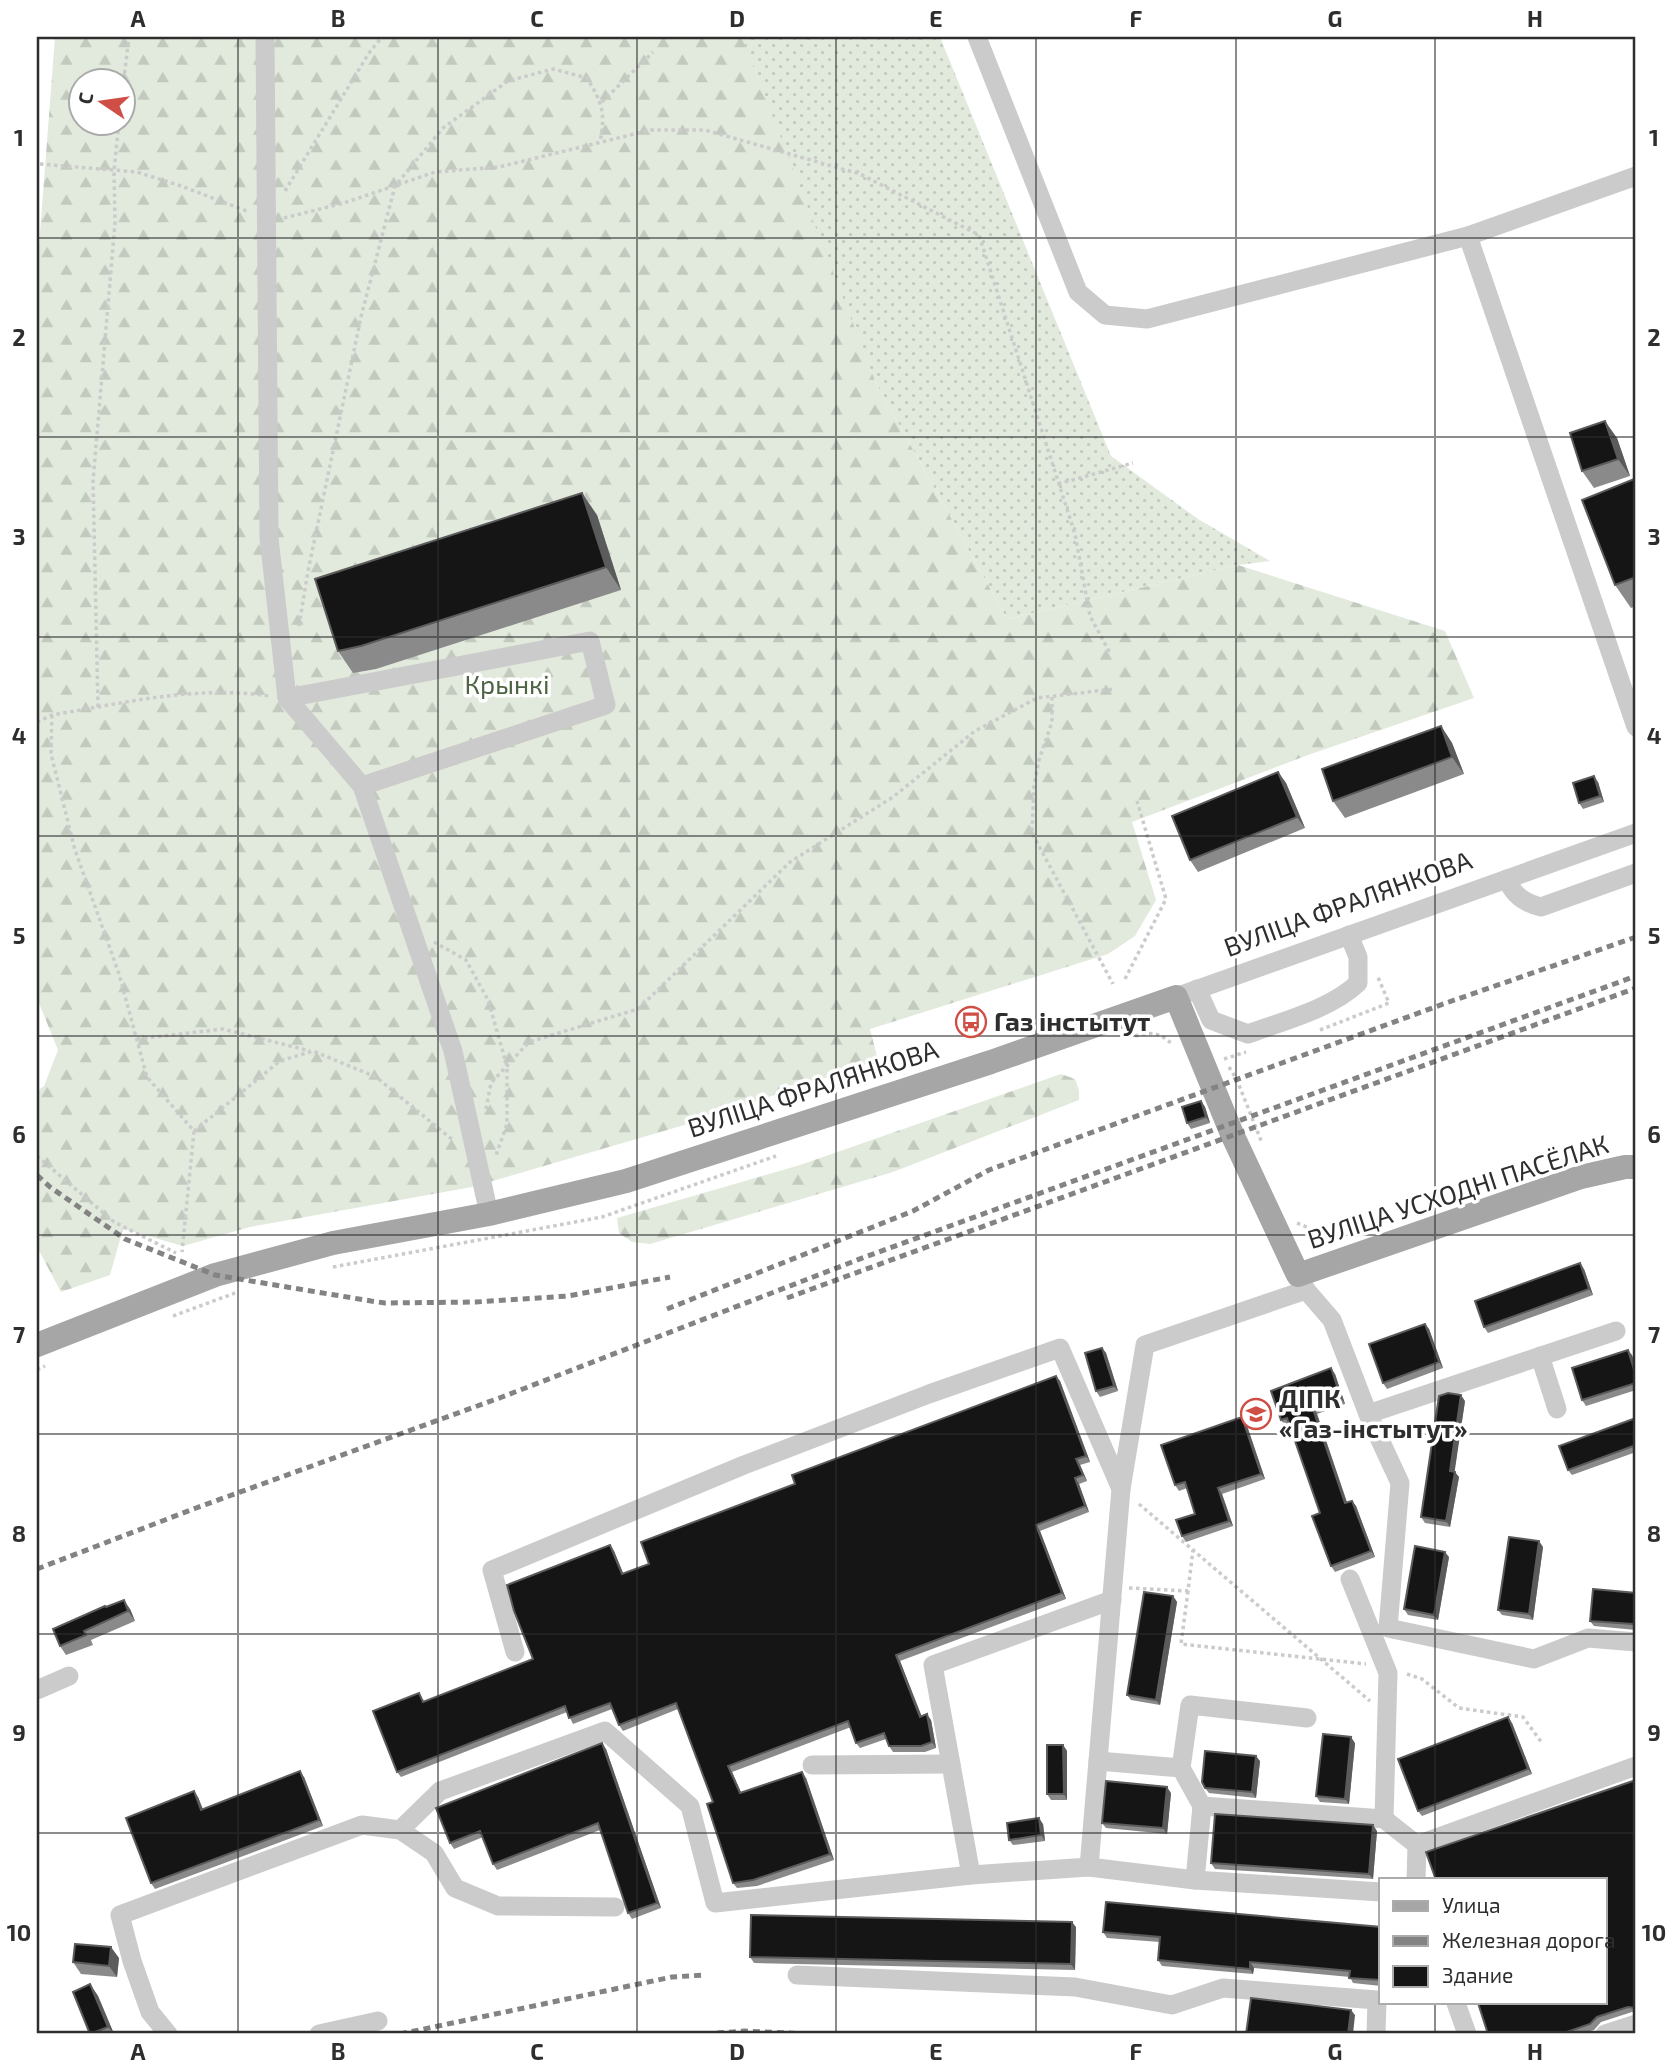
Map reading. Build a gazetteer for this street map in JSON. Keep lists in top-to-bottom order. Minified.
{"streets":{"main road":["ВУЛІЦА ФРАЛЯНКОВА","ВУЛІЦА УСХОДНІ ПАСЁЛАК"]},"parks":["Крынкі"],"places":{"bus stop":["Газ інстытут"],"school or university":["ДІПК «Газ-інстытут»"]},"legend":["Улица","Железная дорога","Здание"],"north":"left","grid":{"columns":["A","B","C","D","E","F","G","H"],"rows":["1","2","3","4","5","6","7","8","9","10"]}}
